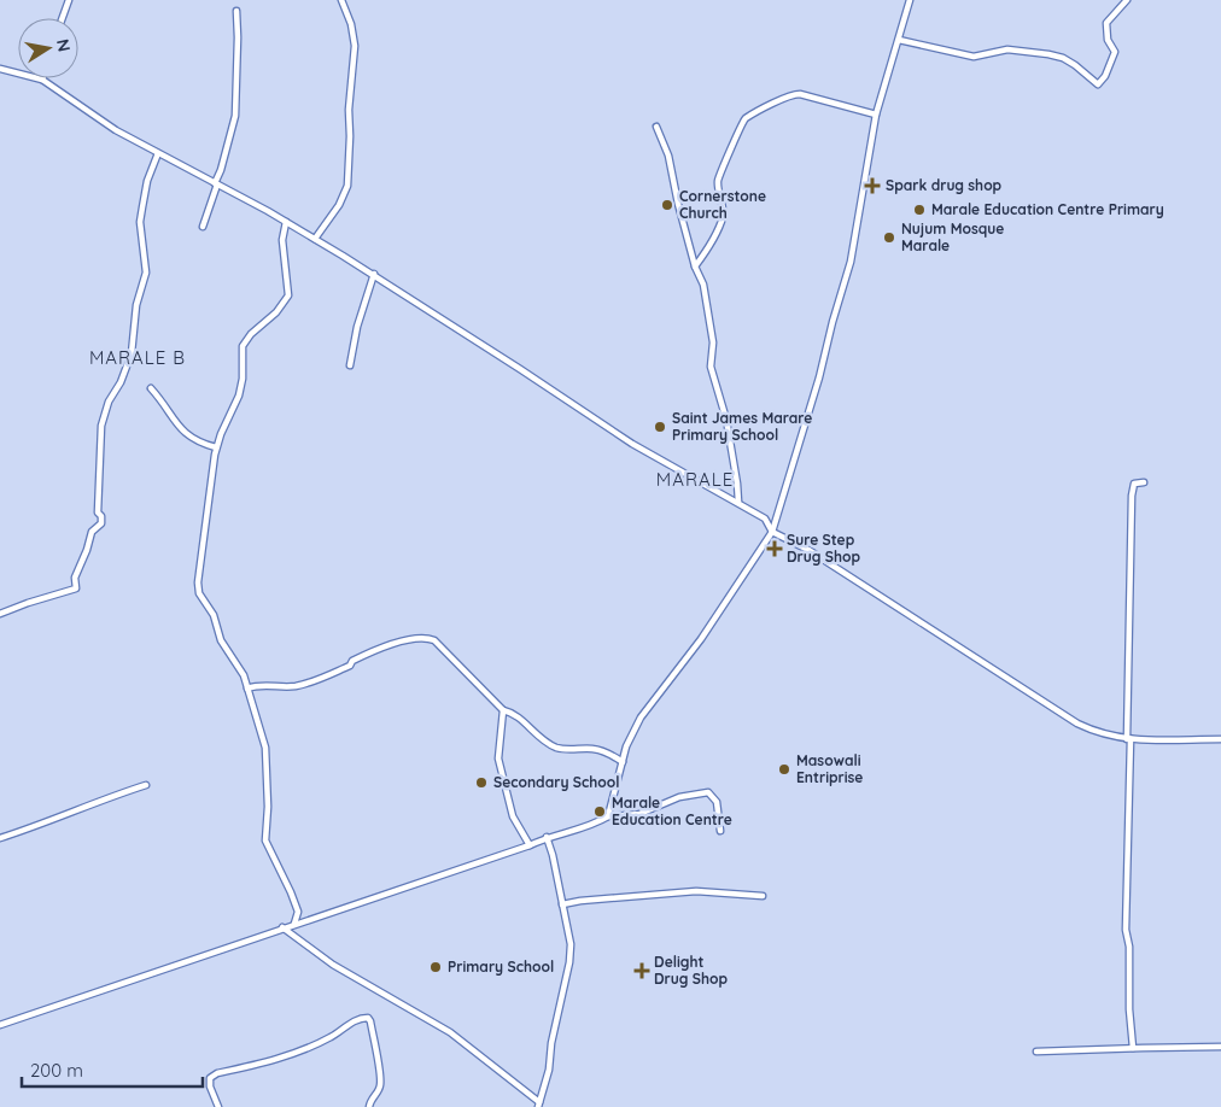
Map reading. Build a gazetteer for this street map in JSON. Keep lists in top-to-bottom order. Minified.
{"districts":["MARALE B","MARALE"],"places":{"health":["Spark drug shop","Sure Step Drug Shop","Delight Drug Shop"],"other":["Cornerstone Church","Marale Education Centre Primary","Nujum Mosque Marale","Saint James Marare Primary School","Masowali Entriprise","Secondary School","Marale Education Centre","Primary School"]},"scale_bar":"200 m","north":"right"}
